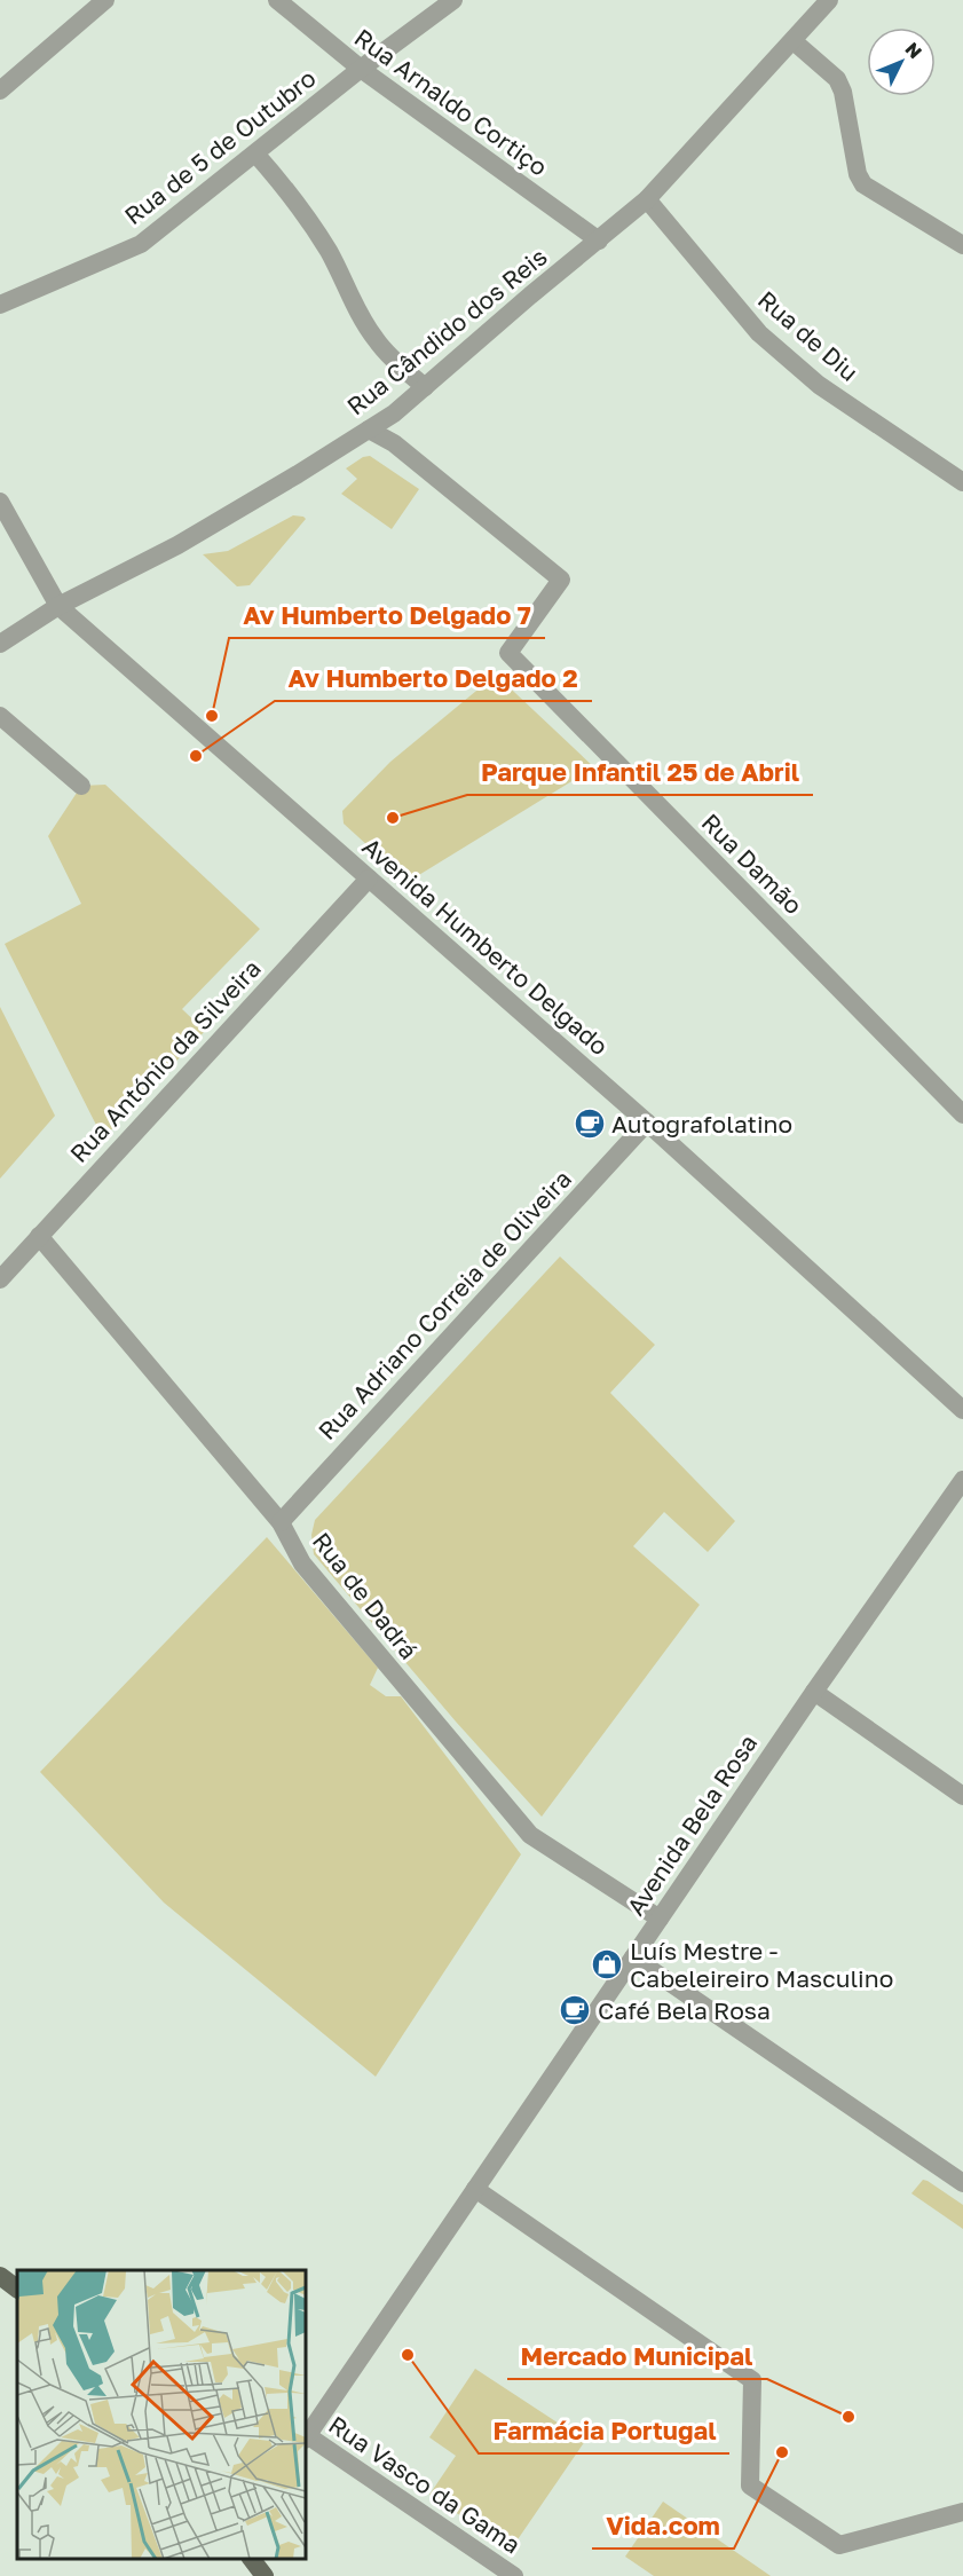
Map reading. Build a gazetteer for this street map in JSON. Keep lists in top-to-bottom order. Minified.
{"streets":{"street":["Rua Arnaldo Cortiço","Rua de 5 de Outubro","Rua Cândido dos Reis","Rua de Diu","Rua Damão","Avenida Humberto Delgado","Rua António da Silveira","Rua Adriano Correia de Oliveira","Rua de Dadrá","Avenida Bela Rosa","Rua Vasco da Gama"]},"crossings":[["Rua Arnaldo Cortiço","Rua de 5 de Outubro"],["Rua Arnaldo Cortiço","Rua Cândido dos Reis"],["Rua Cândido dos Reis","Rua de Diu"],["Rua Cândido dos Reis","Rua Damão"],["Rua Cândido dos Reis","Avenida Humberto Delgado"],["Avenida Humberto Delgado","Rua António da Silveira"],["Avenida Humberto Delgado","Rua Adriano Correia de Oliveira"],["Rua António da Silveira","Rua de Dadrá"],["Rua Adriano Correia de Oliveira","Rua de Dadrá"],["Rua de Dadrá","Avenida Bela Rosa"],["Avenida Bela Rosa","Rua Vasco da Gama"]],"places":{"other":["Av Humberto Delgado 7","Av Humberto Delgado 2","Parque Infantil 25 de Abril","Farmácia Portugal","Mercado Municipal","Vida.com"],"cafe":["Autografolatino","Café Bela Rosa"],"shop":["Luís Mestre - Cabeleireiro Masculino"]},"north":"top right"}
